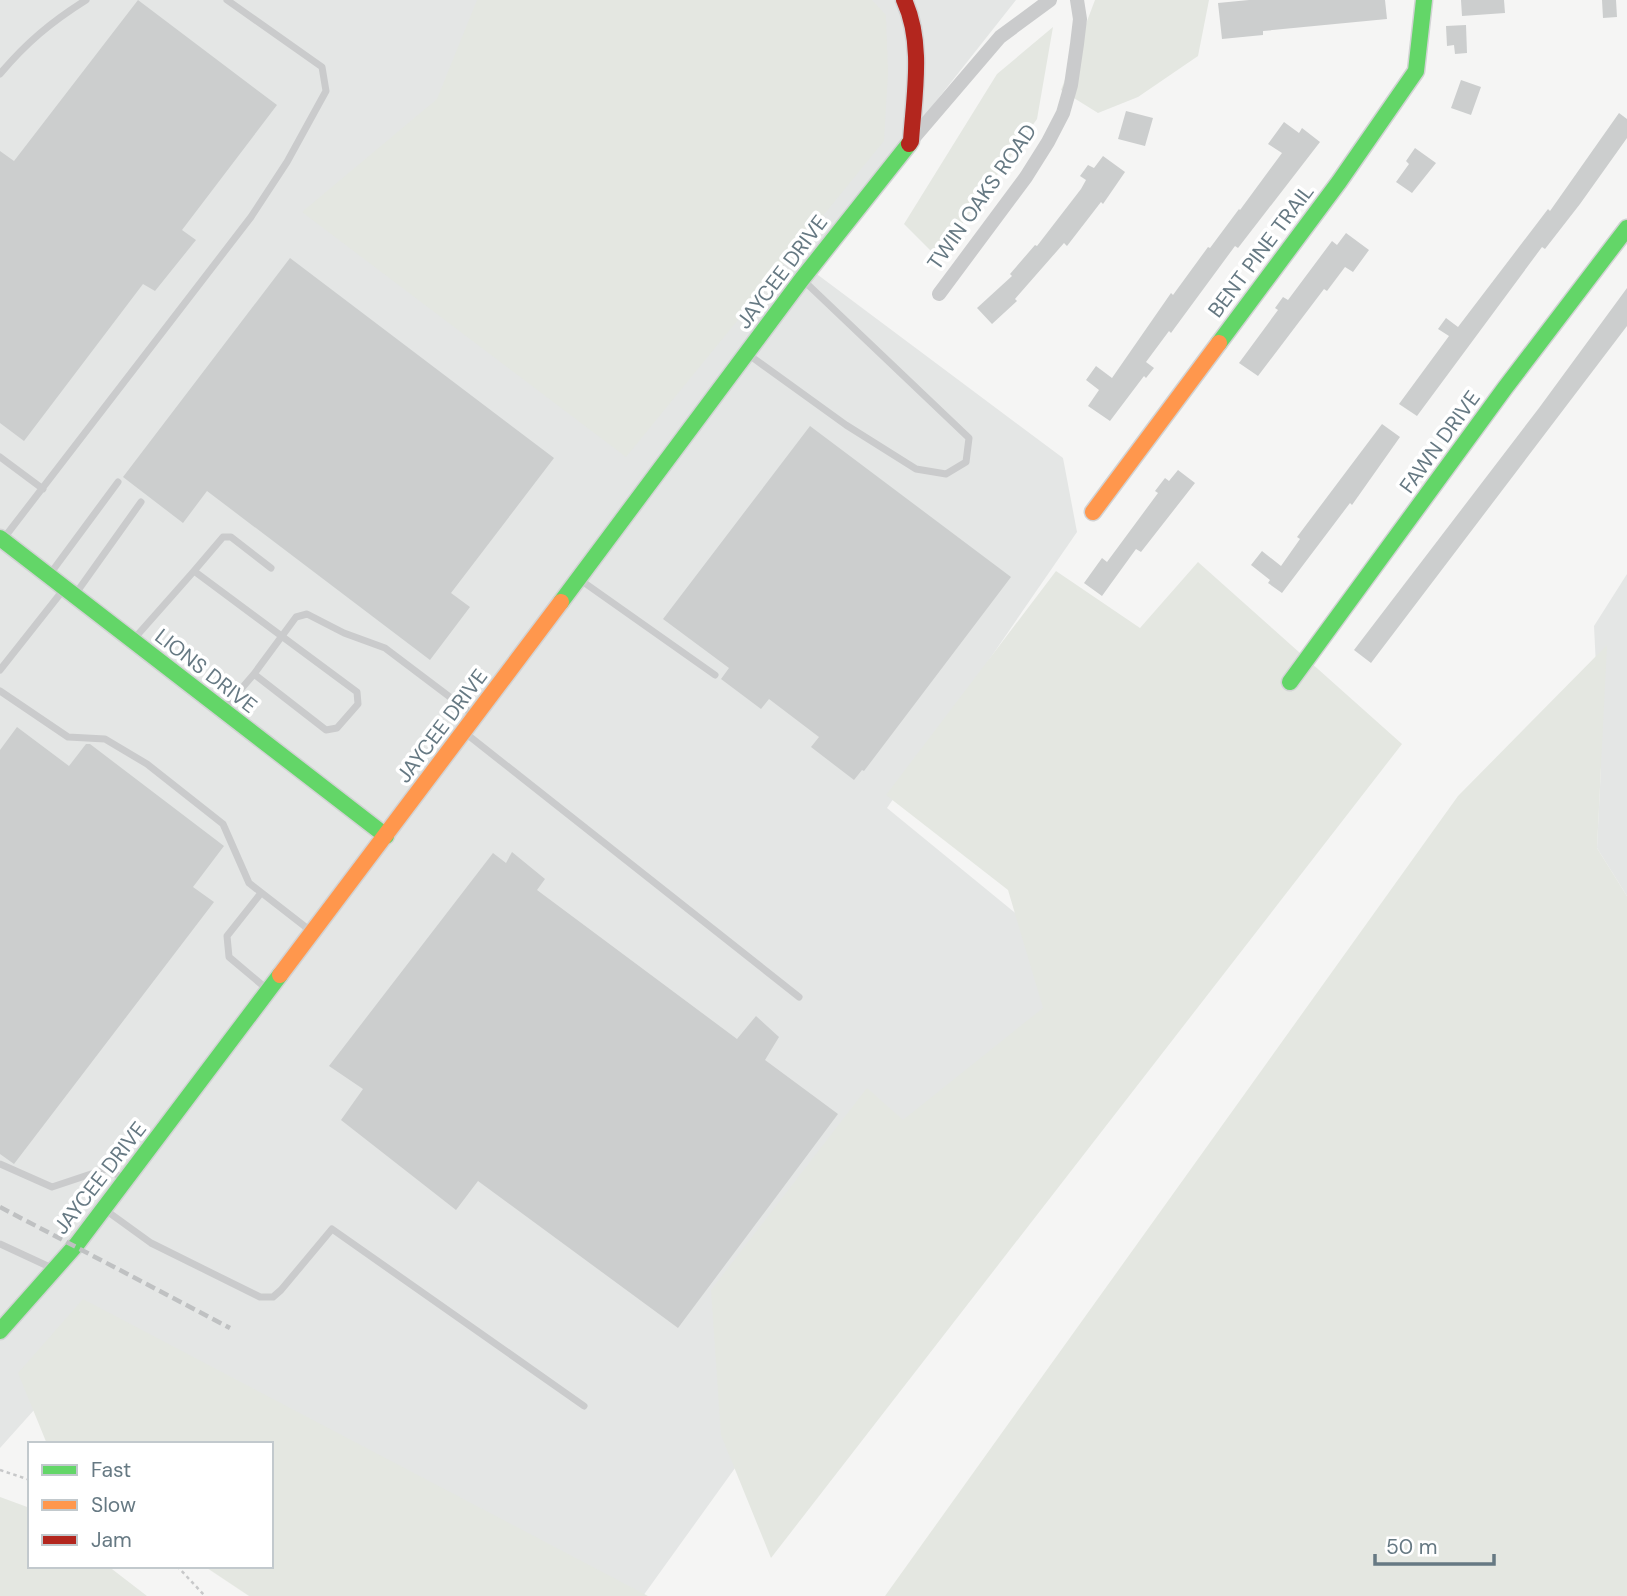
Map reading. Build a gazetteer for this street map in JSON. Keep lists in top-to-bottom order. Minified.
{"streets":{"street":["TWIN OAKS ROAD","BENT PINE TRAIL","JAYCEE DRIVE","FAWN DRIVE","LIONS DRIVE"]},"crossings":[["JAYCEE DRIVE","LIONS DRIVE"]],"legend":["Fast","Slow","Jam"],"scale_bar":"50 m"}
